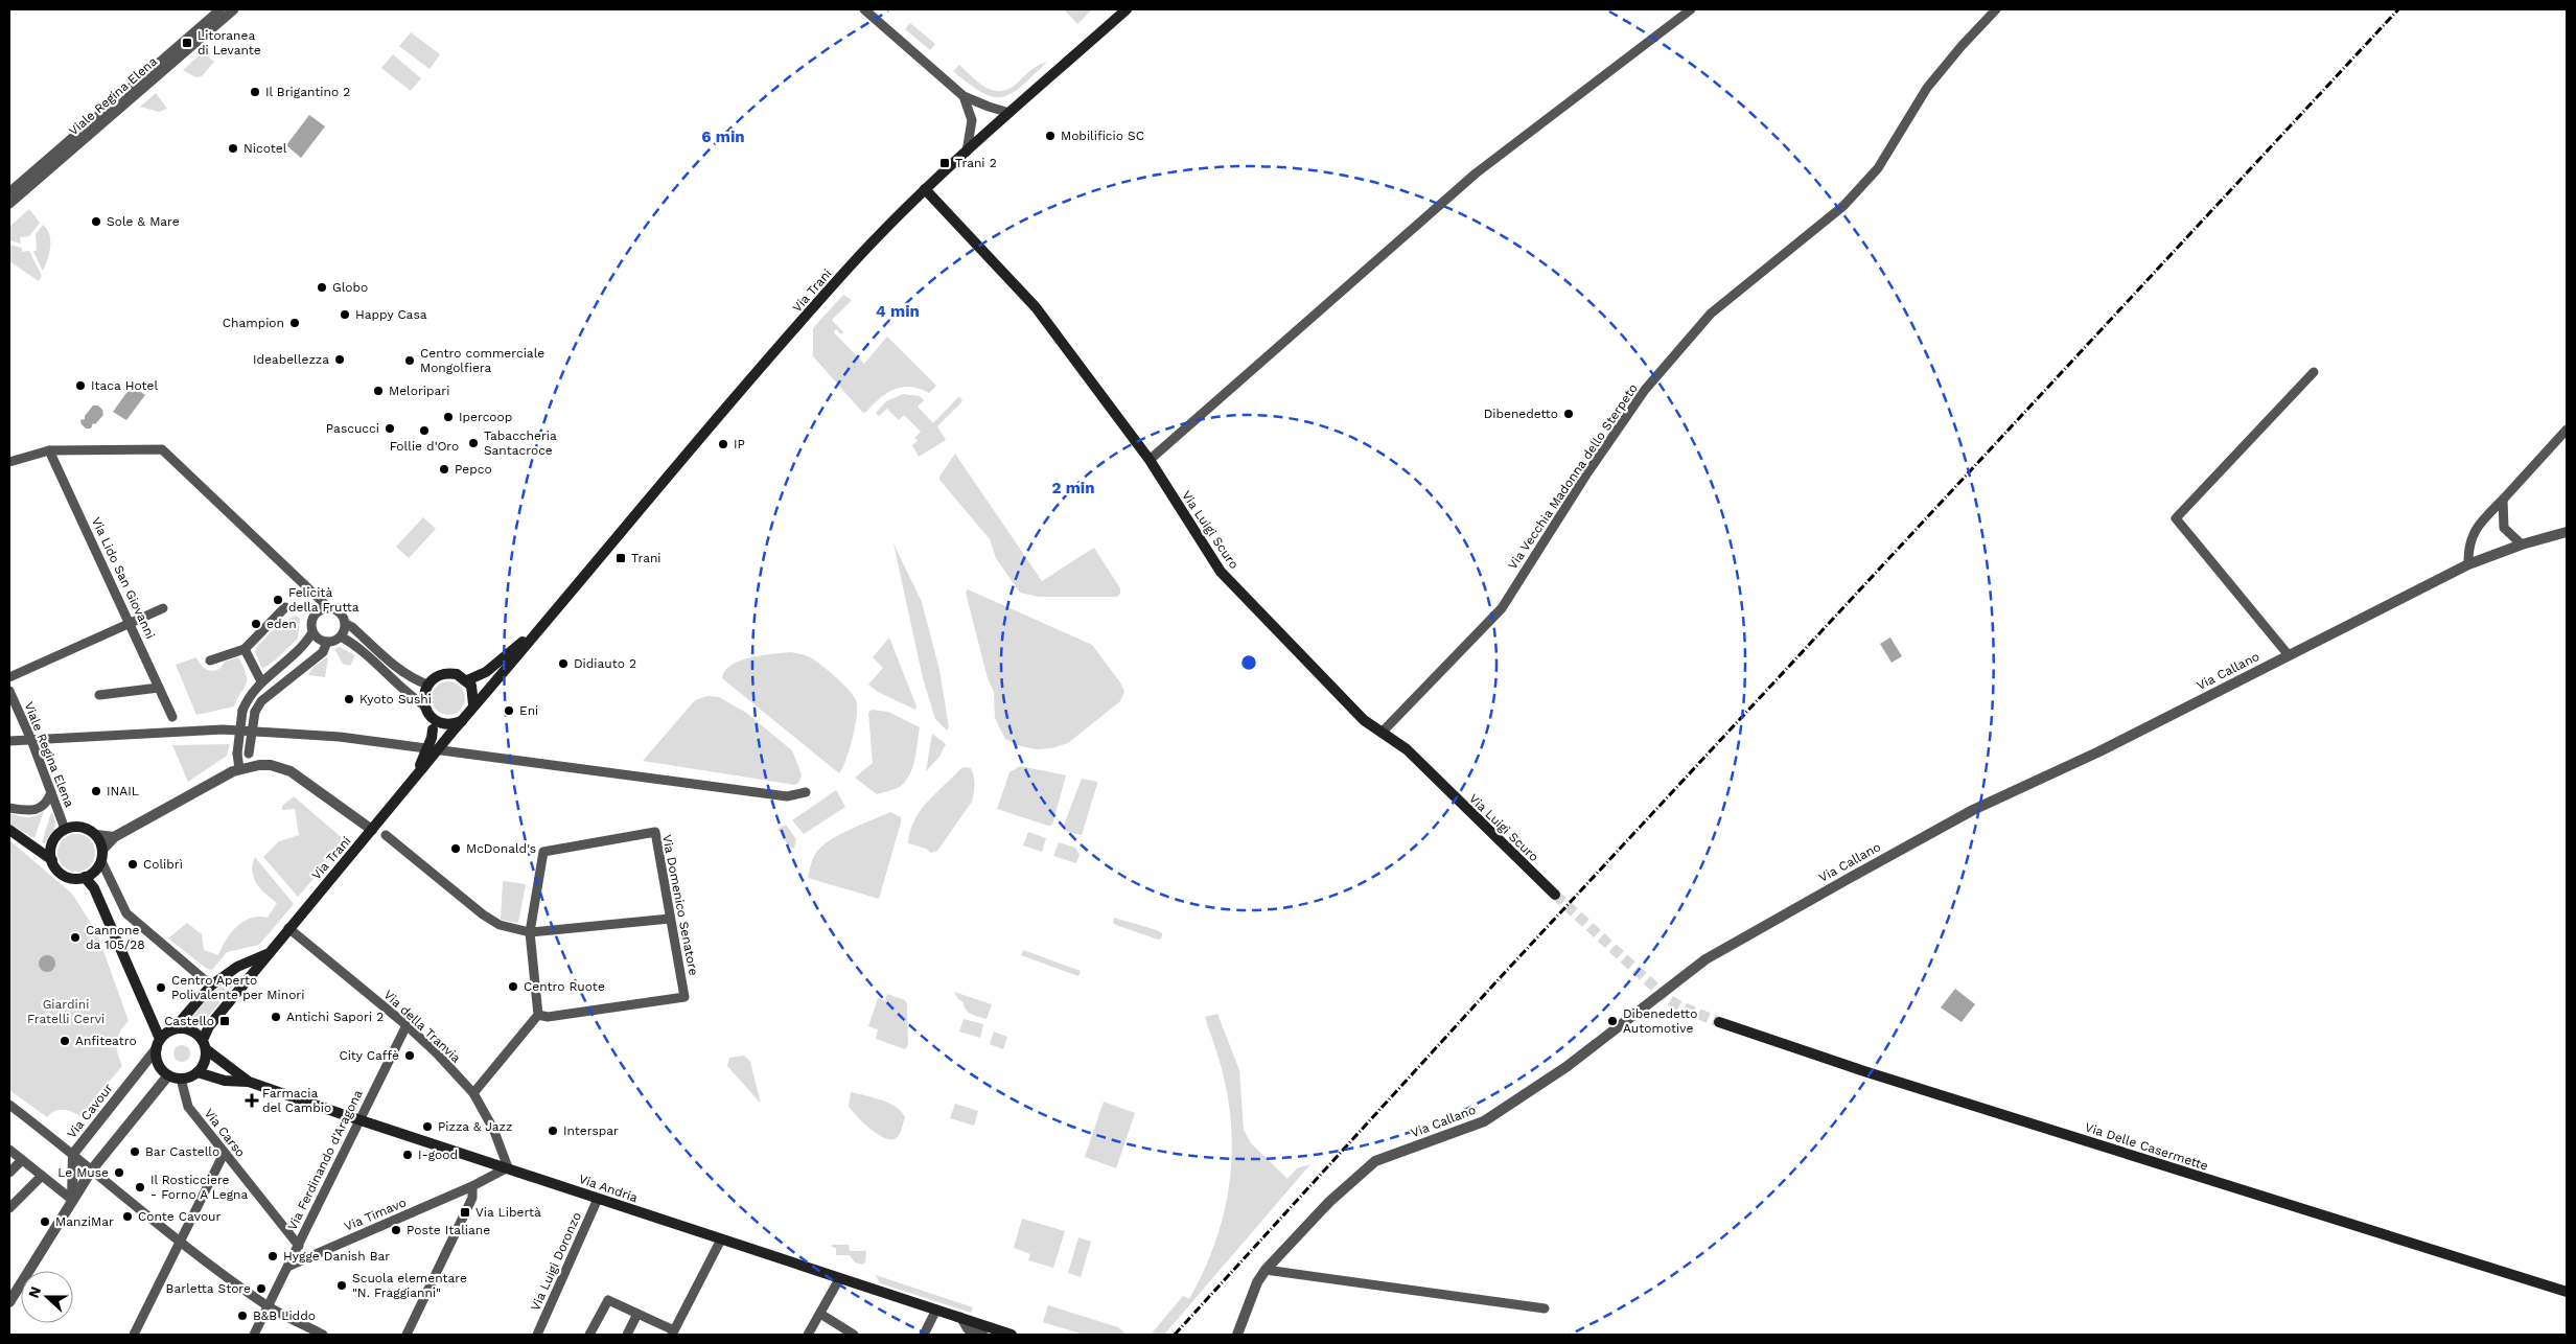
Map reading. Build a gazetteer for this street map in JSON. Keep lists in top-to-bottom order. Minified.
{"streets":{"main road":["Via Trani","Via Luigi Scuro","Via Delle Casermette","Via Andria"],"street":["Viale Regina Elena","Via Vecchia Madonna dello Sterpeto","Via Lido San Giovanni","Via Callano","Via Domenico Senatore","Via della Tranvia","Via Cavour","Via Carso","Via Ferdinando d'Aragona","Via Timavo","Via Luigi Doronzo"]},"crossings":[["Via Trani","Via Luigi Scuro"],["Via Trani","Via della Tranvia"],["Via Trani","Via Cavour"],["Via Trani","Via Carso"],["Via Trani","Via Andria"],["Via Vecchia Madonna dello Sterpeto","Via Luigi Scuro"],["Via della Tranvia","Via Ferdinando d'Aragona"],["Via della Tranvia","Via Andria"],["Via Cavour","Via Carso"],["Via Cavour","Via Andria"],["Via Carso","Via Ferdinando d'Aragona"],["Via Carso","Via Andria"],["Via Ferdinando d'Aragona","Via Andria"],["Via Ferdinando d'Aragona","Via Timavo"],["Via Andria","Via Luigi Doronzo"]],"parks":["Giardini Fratelli Cervi"],"places":{"transit":["Litoranea di Levante","Trani 2","Trani","Castello","Via Libertà"],"other":["Il Brigantino 2","Mobilificio SC","Nicotel","Sole & Mare","Globo","Happy Casa","Champion","Ideabellezza","Centro commerciale Mongolfiera","Itaca Hotel","Meloripari","Dibenedetto","Ipercoop","Pascucci","Follie d'Oro","Tabaccheria Santacroce","IP","Pepco","Felicità della Frutta","eden","Didiauto 2","Kyoto Sushi","Eni","INAIL","McDonald's","Colibrì","Cannone da 105/28","Centro Ruote","Centro Aperto Polivalente per Minori","Antichi Sapori 2","Dibenedetto Automotive","Anfiteatro","City Caffè","Pizza & Jazz","Interspar","Bar Castello","I-good","Le Muse","Il Rosticciere - Forno A Legna","Conte Cavour","ManziMar","Poste Italiane","Hygge Danish Bar","Scuola elementare \"N. Fraggianni\"","Barletta Store","B&B Liddo"],"health":["Farmacia del Cambio"]},"north":"left","rings":["6 min","4 min","2 min"]}
